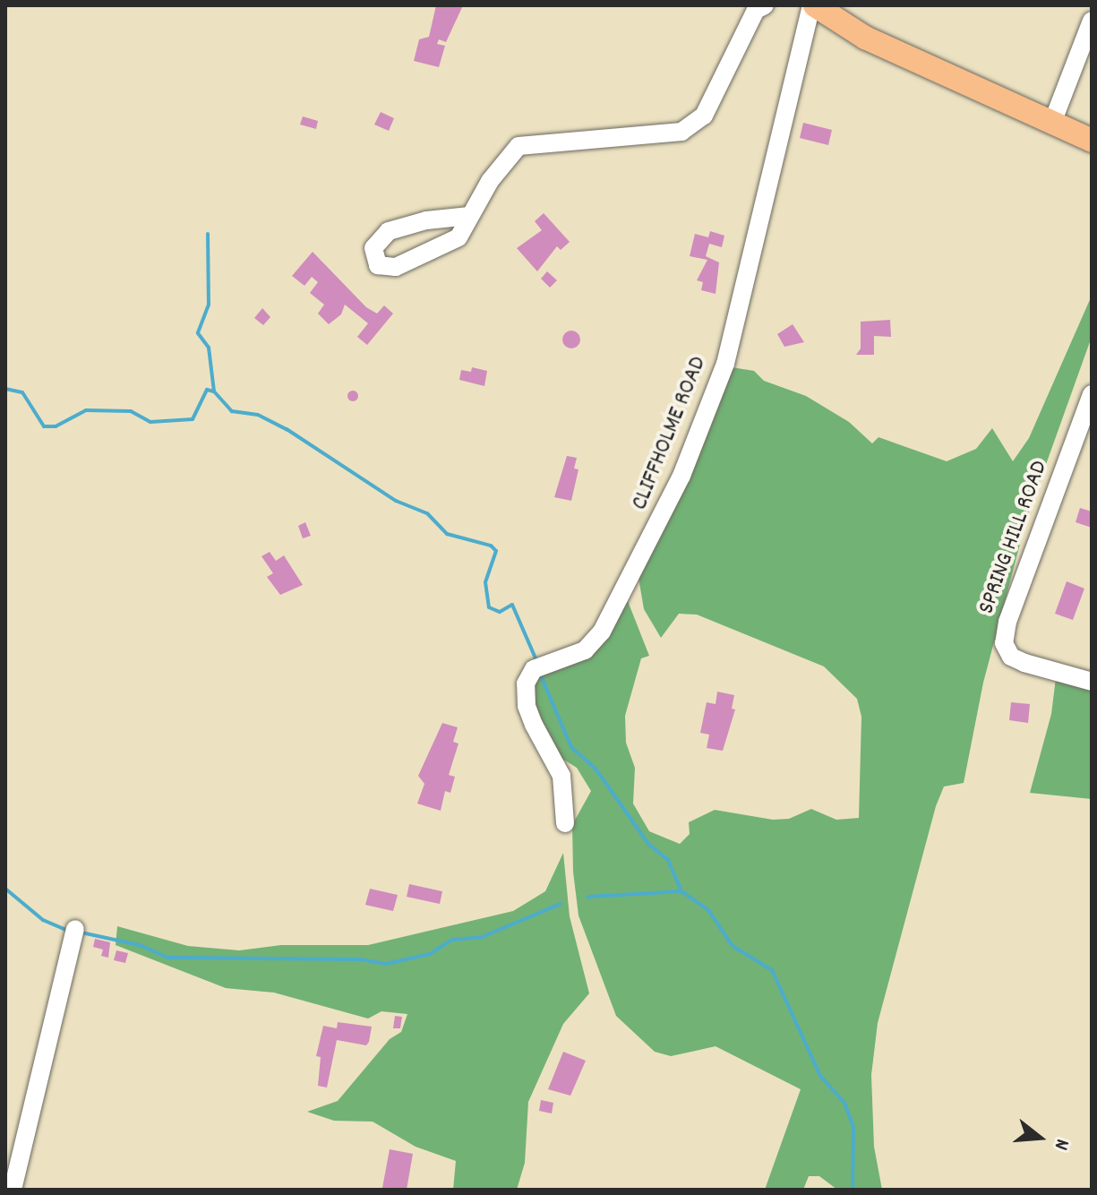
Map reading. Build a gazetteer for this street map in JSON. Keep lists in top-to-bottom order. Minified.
{"streets":{"street":["CLIFFHOLME ROAD","SPRING HILL ROAD"]},"north":"right"}
